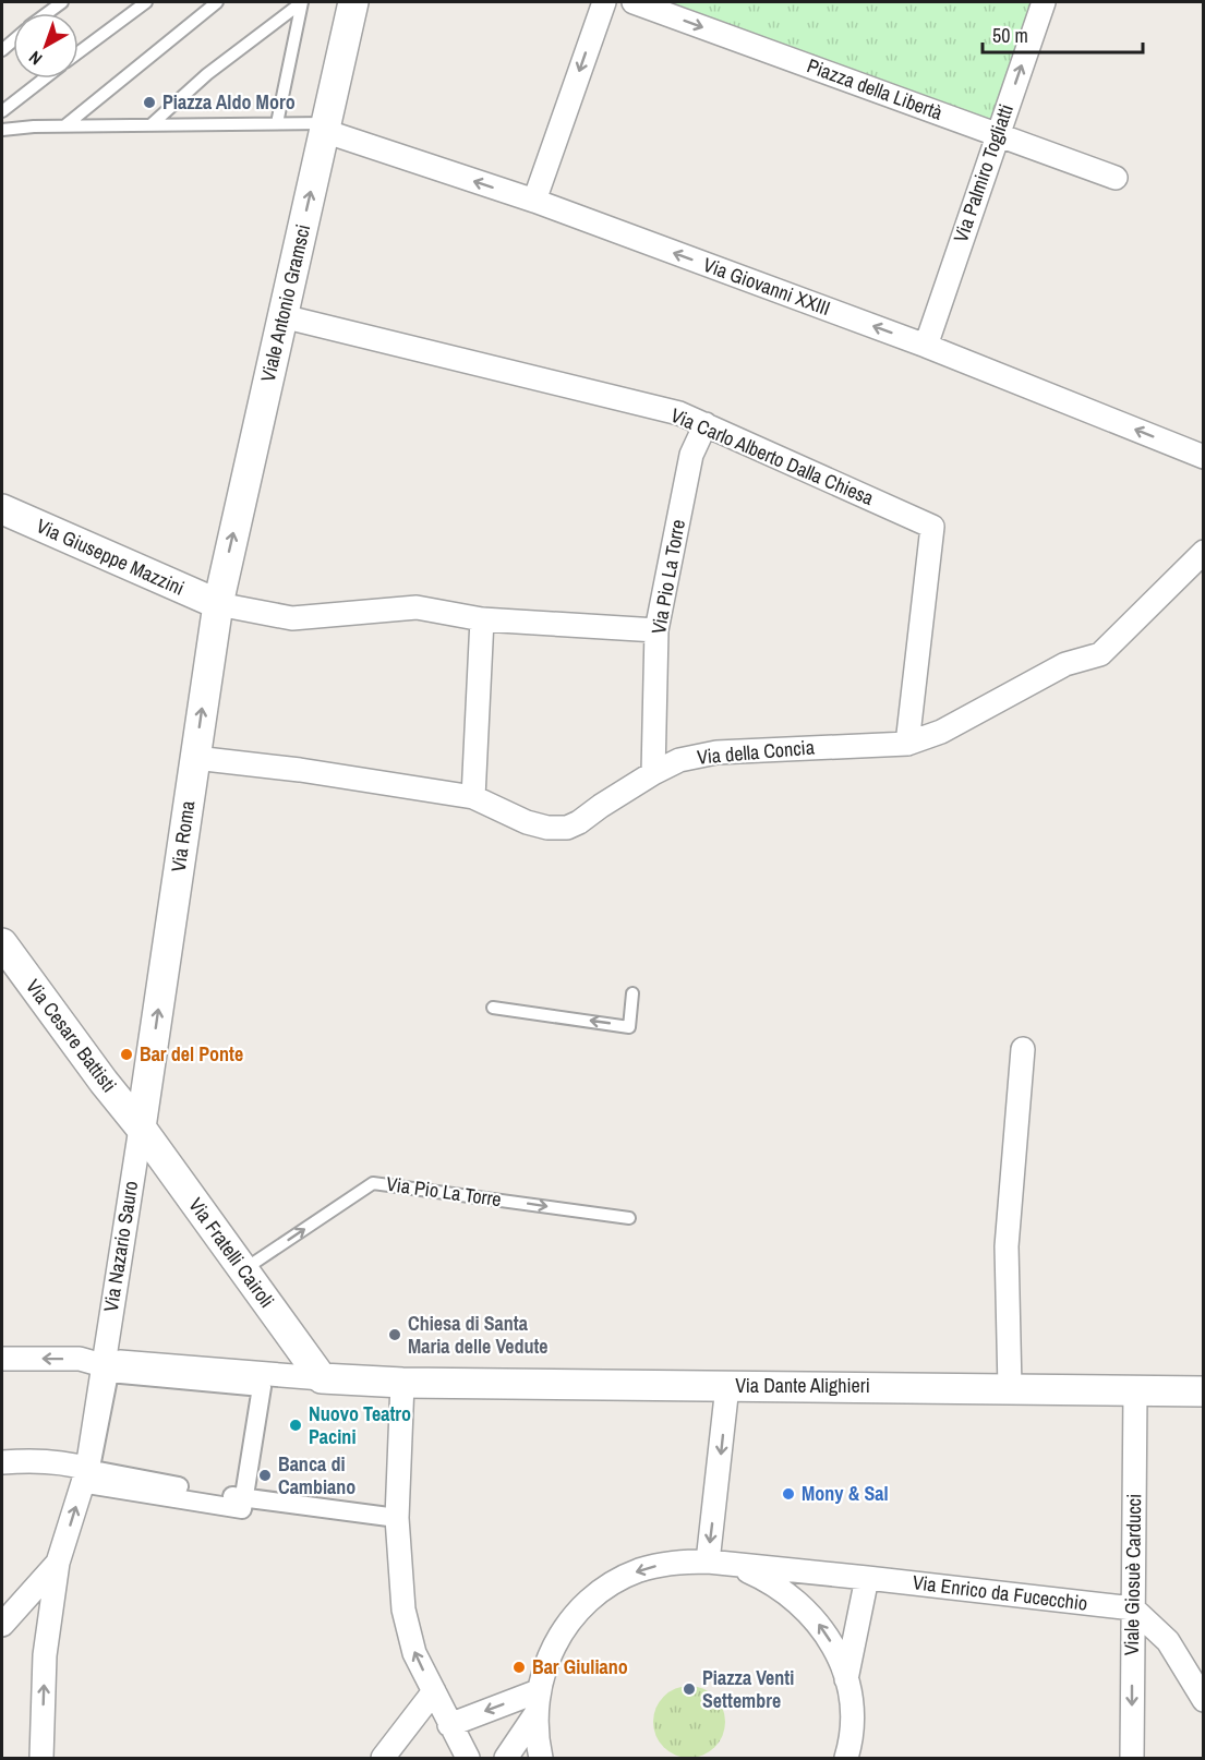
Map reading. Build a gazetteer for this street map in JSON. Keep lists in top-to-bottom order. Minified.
{"streets":{"street":["Piazza della Libertà","Via Palmiro Togliatti","Via Giovanni XXIII","Viale Antonio Gramsci","Via Carlo Alberto Dalla Chiesa","Via Giuseppe Mazzini","Via Pio La Torre","Via della Concia","Via Roma","Via Cesare Battisti","Via Nazario Sauro","Via Fratelli Cairoli","Via Dante Alighieri","Viale Giosuè Carducci","Via Enrico da Fucecchio"]},"crossings":[["Piazza della Libertà","Via Palmiro Togliatti"],["Via Palmiro Togliatti","Via Giovanni XXIII"],["Via Giovanni XXIII","Viale Antonio Gramsci"],["Viale Antonio Gramsci","Via Carlo Alberto Dalla Chiesa"],["Viale Antonio Gramsci","Via Giuseppe Mazzini"],["Viale Antonio Gramsci","Via Roma"],["Via Carlo Alberto Dalla Chiesa","Via Pio La Torre"],["Via Carlo Alberto Dalla Chiesa","Via della Concia"],["Via Giuseppe Mazzini","Via Roma"],["Via Pio La Torre","Via della Concia"],["Via Pio La Torre","Via Fratelli Cairoli"],["Via della Concia","Via Roma"],["Via Roma","Via Cesare Battisti"],["Via Roma","Via Nazario Sauro"],["Via Roma","Via Fratelli Cairoli"],["Via Cesare Battisti","Via Nazario Sauro"],["Via Cesare Battisti","Via Fratelli Cairoli"],["Via Nazario Sauro","Via Fratelli Cairoli"],["Via Fratelli Cairoli","Via Dante Alighieri"],["Via Dante Alighieri","Viale Giosuè Carducci"],["Viale Giosuè Carducci","Via Enrico da Fucecchio"]],"one_way":["Piazza della Libertà","Via Palmiro Togliatti","Via Giovanni XXIII","Viale Antonio Gramsci","Via Pio La Torre","Via Roma","Via Nazario Sauro","Viale Giosuè Carducci"],"places":["Piazza Aldo Moro","Bar del Ponte","Chiesa di Santa Maria delle Vedute","Nuovo Teatro Pacini","Banca di Cambiano","Mony & Sal","Bar Giuliano","Piazza Venti Settembre"],"scale_bar":"50 m","north":"bottom left"}
